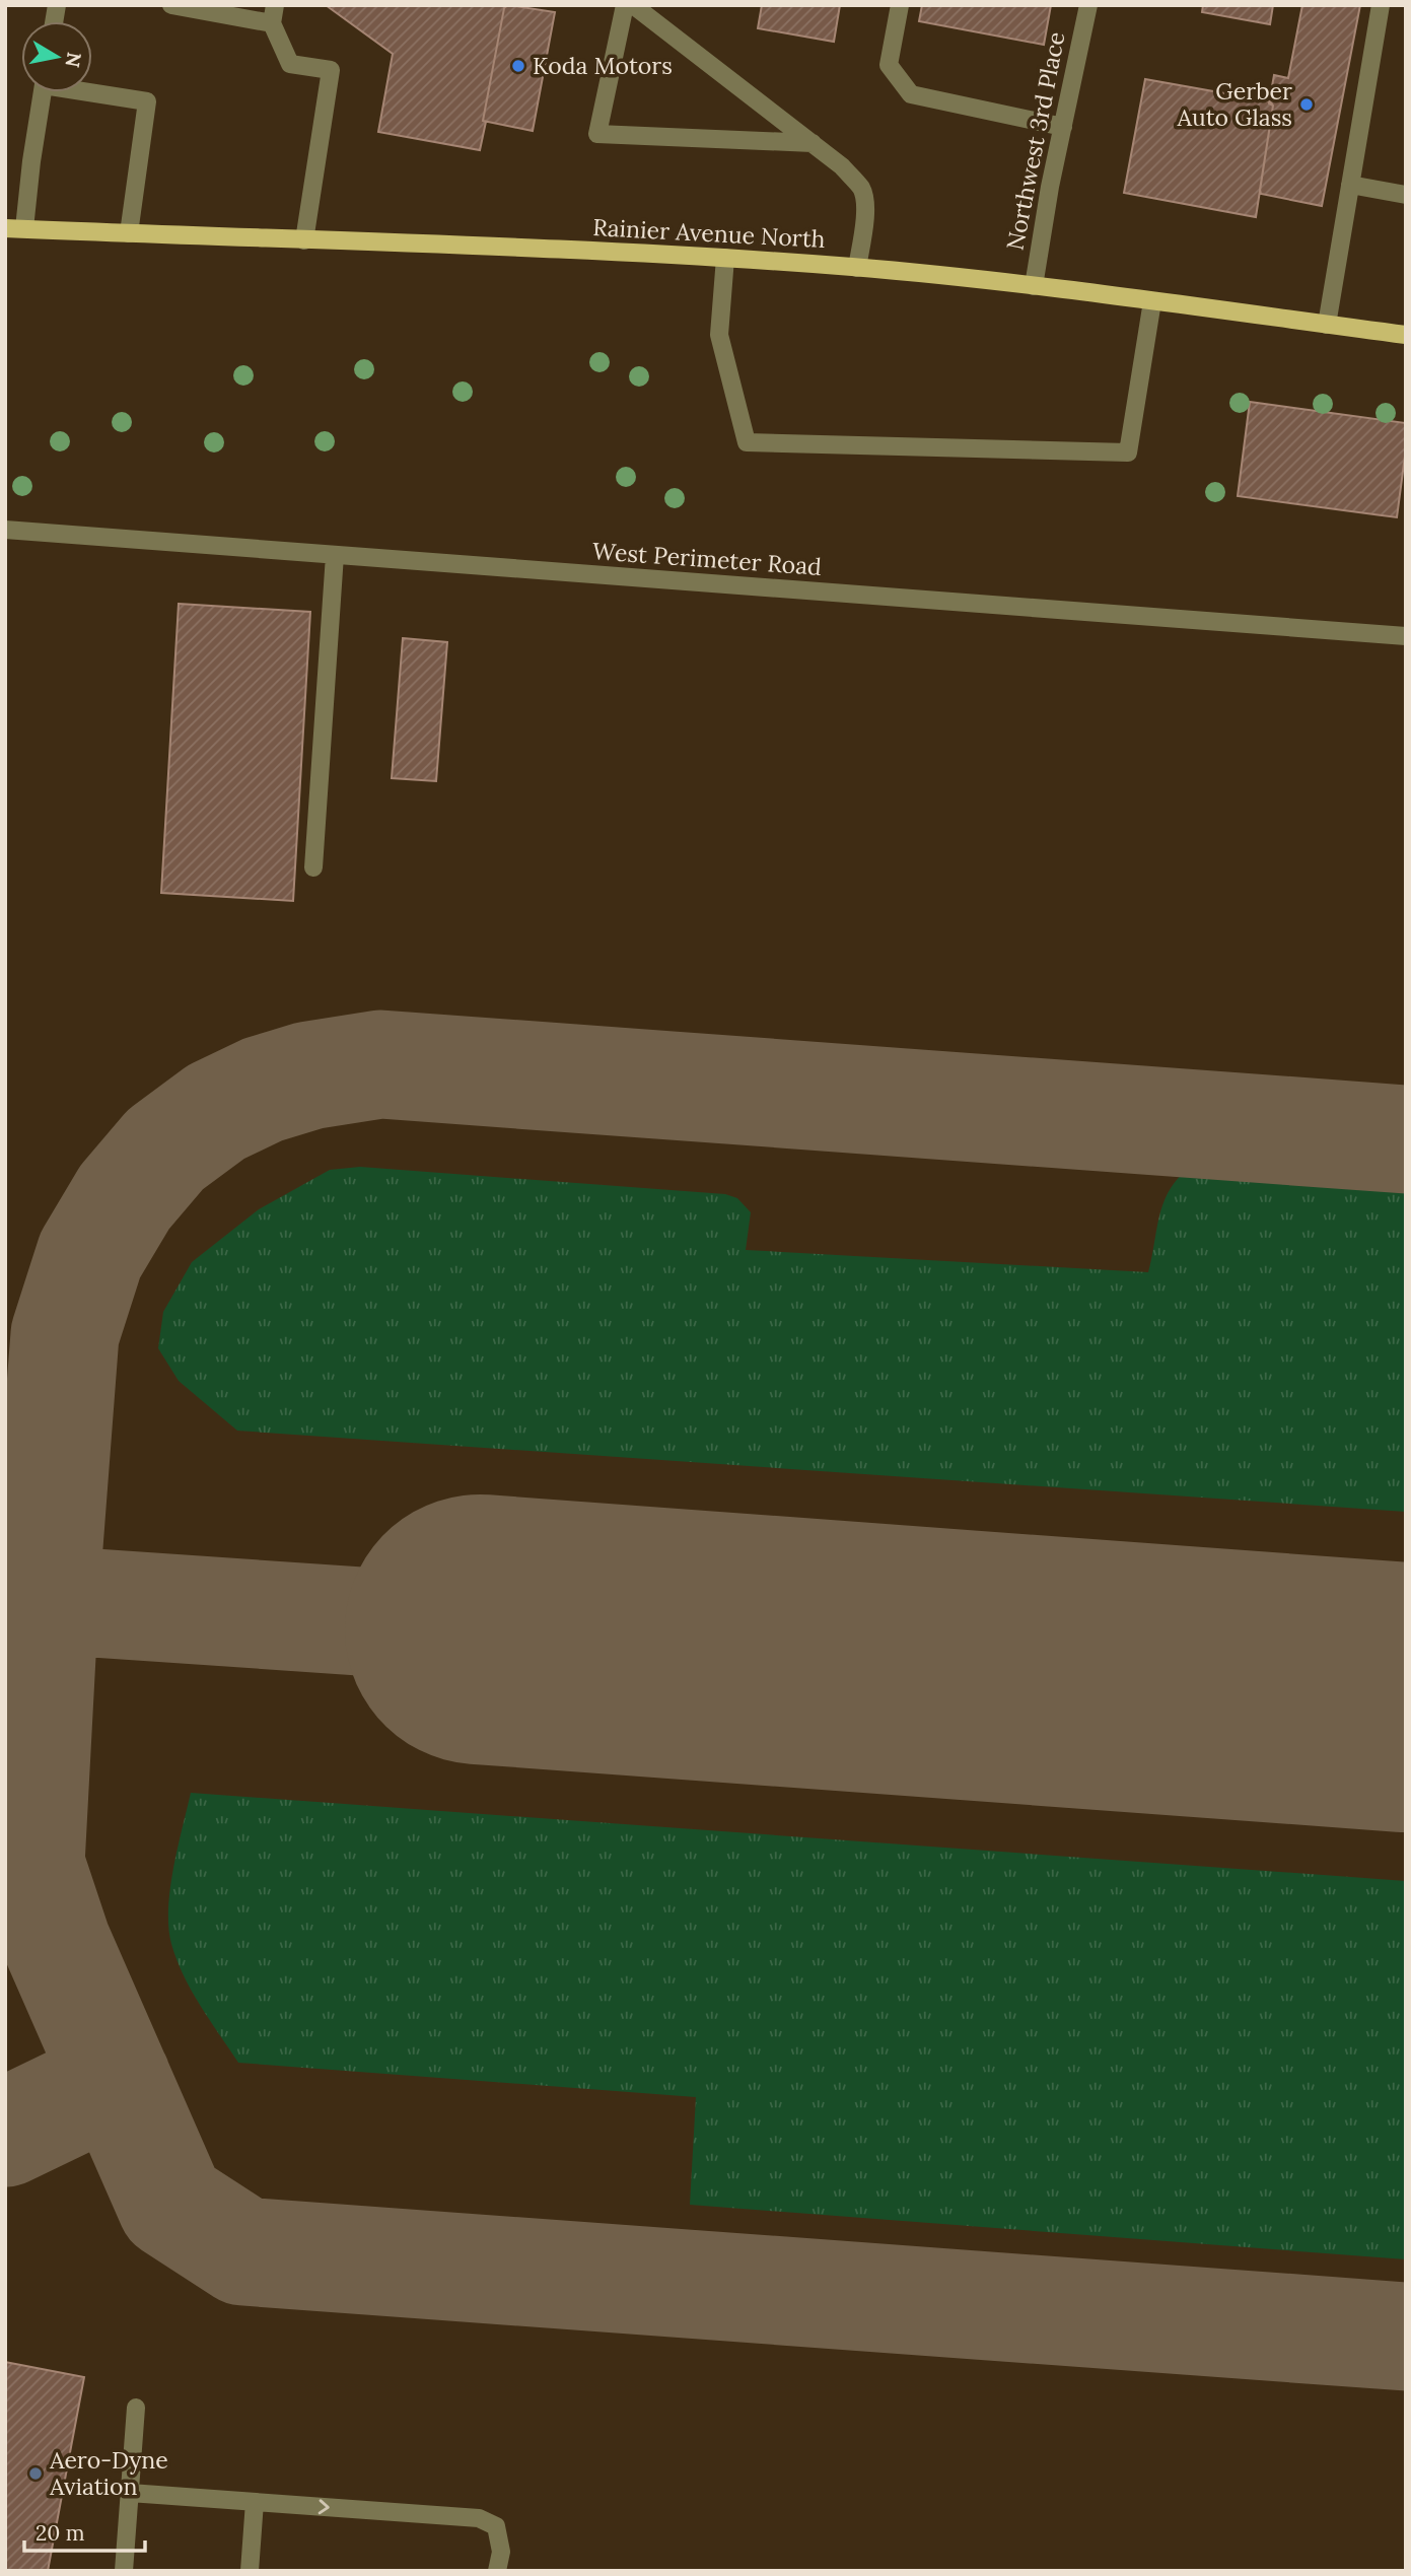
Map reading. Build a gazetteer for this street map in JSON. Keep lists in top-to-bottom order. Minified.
{"streets":{"main road":["Rainier Avenue North"],"street":["Northwest 3rd Place","West Perimeter Road"]},"crossings":[["Northwest 3rd Place","Rainier Avenue North"]],"places":["Koda Motors","Gerber Auto Glass","Aero-Dyne Aviation"],"scale_bar":"20 m","north":"right"}
